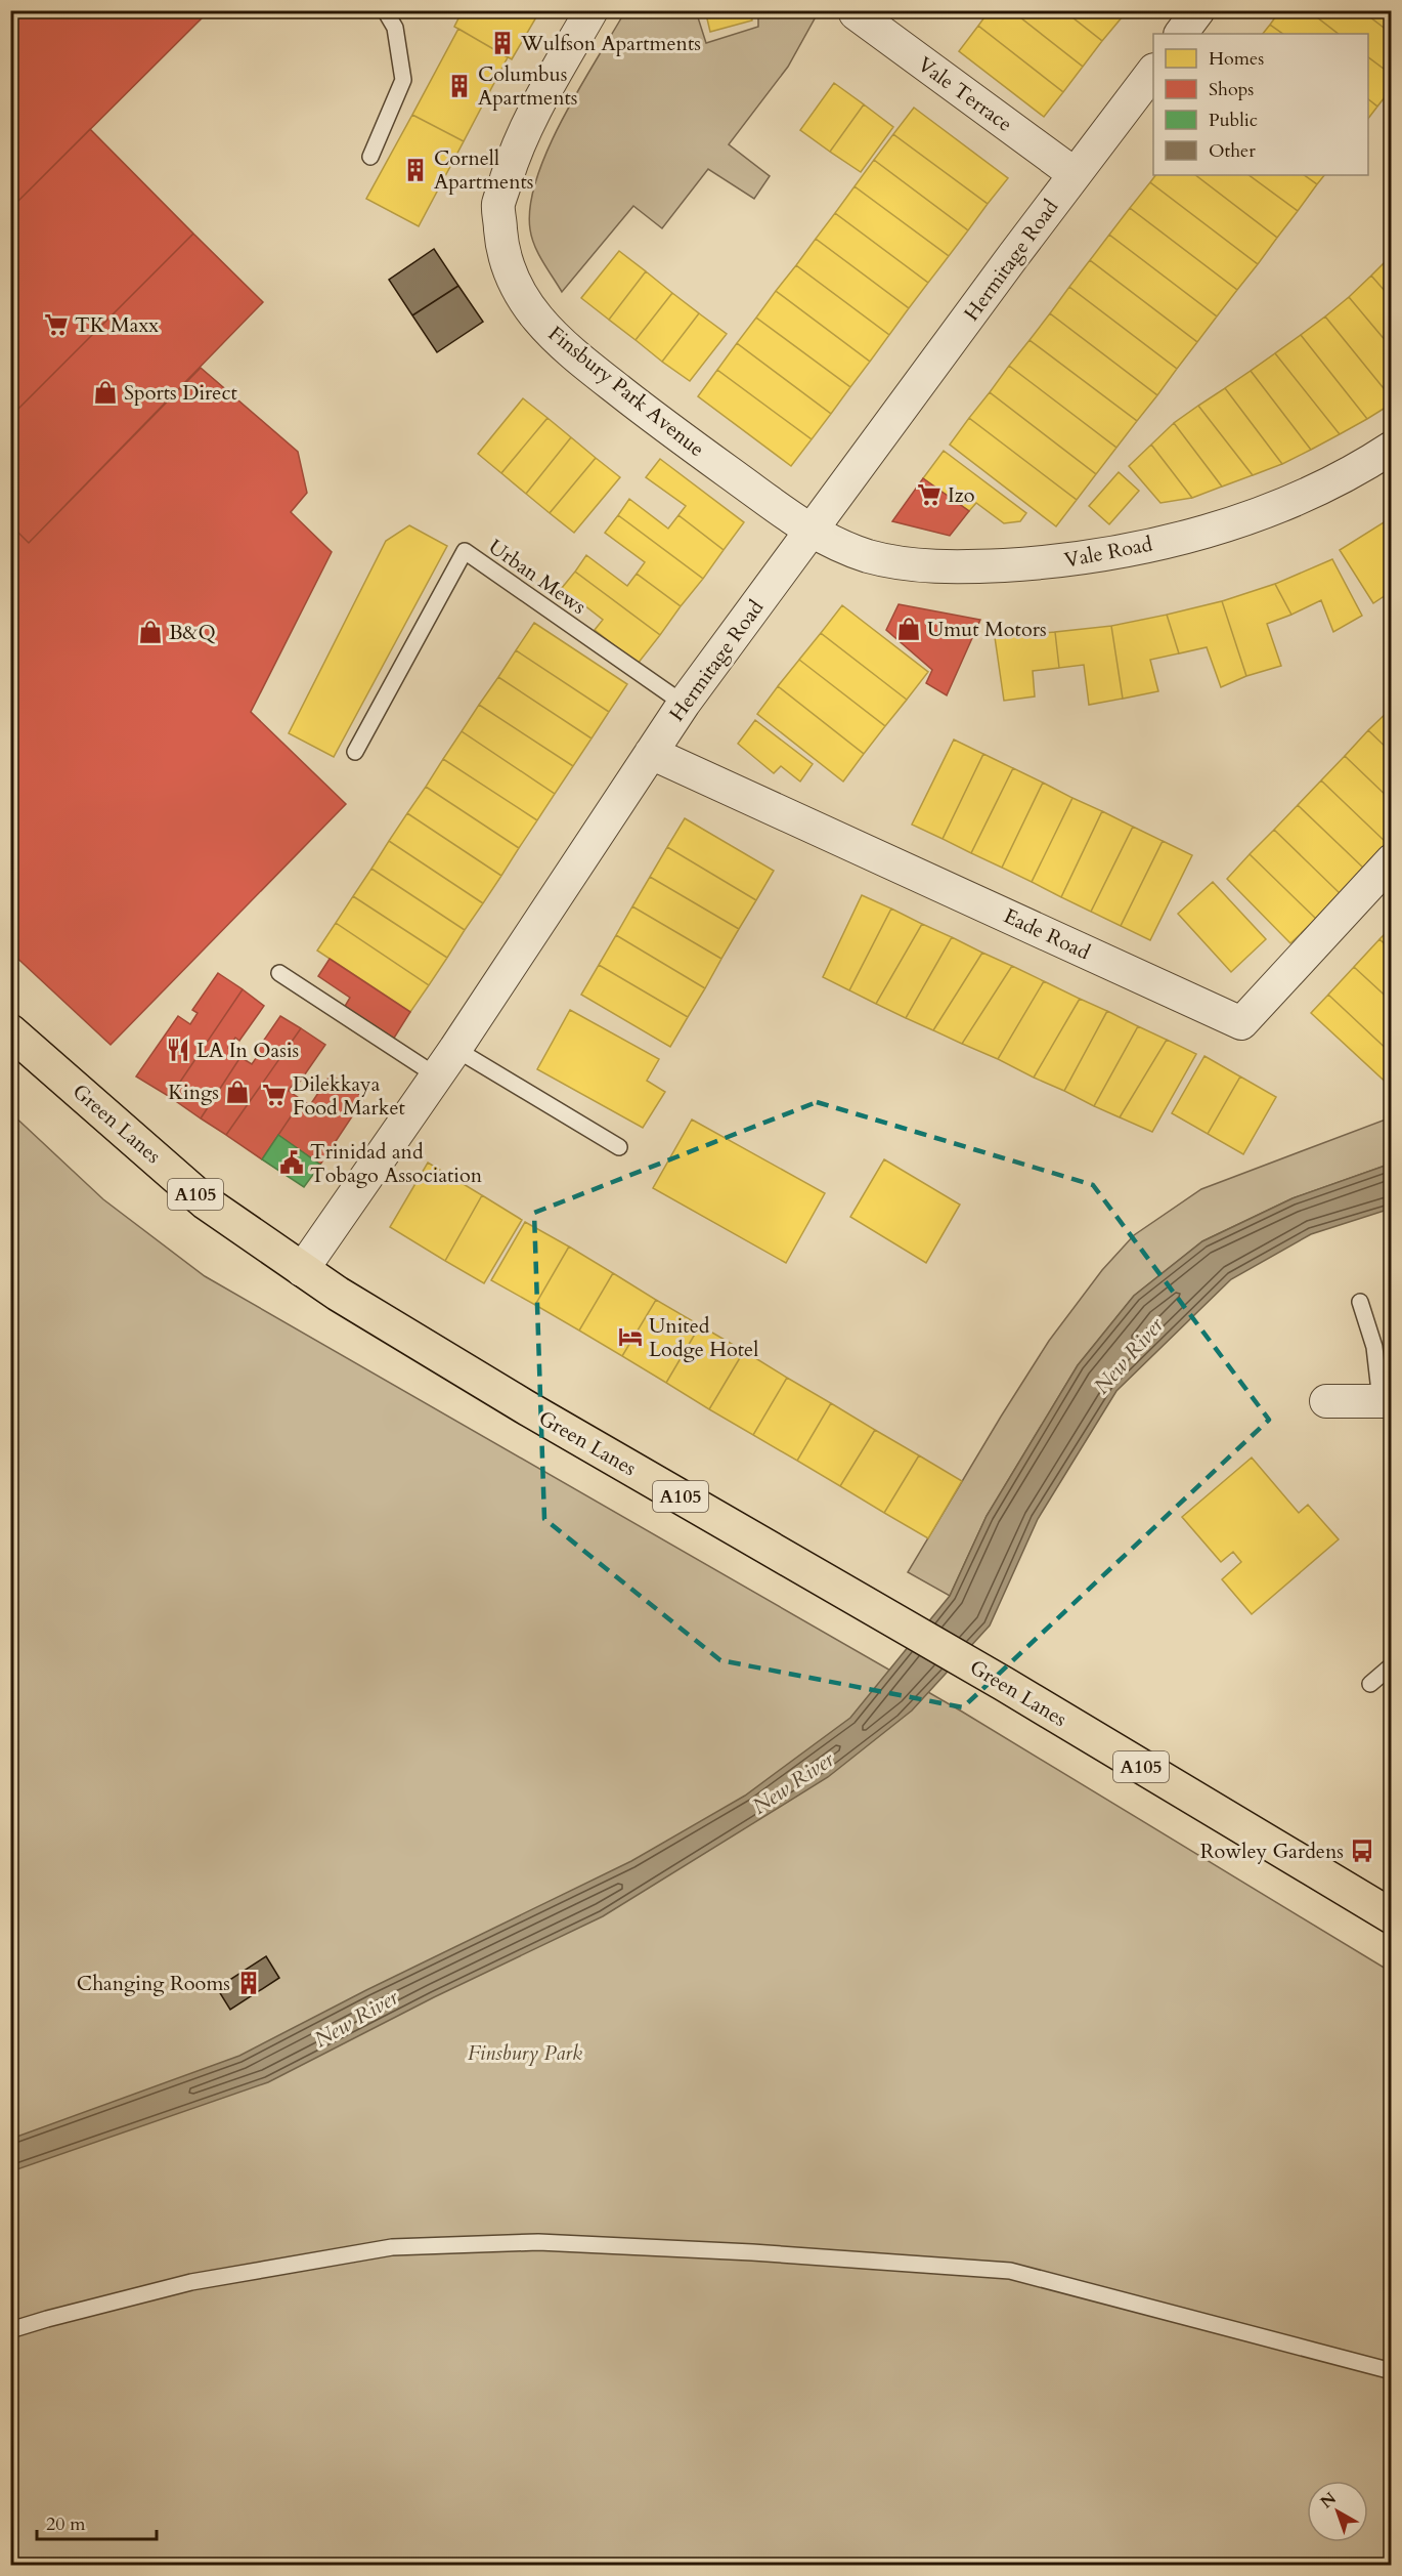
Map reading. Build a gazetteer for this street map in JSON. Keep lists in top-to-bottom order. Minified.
{"streets":{"main road":["Green Lanes","A105"],"street":["Vale Terrace","Hermitage Road","Finsbury Park Avenue","Vale Road","Eade Road"],"lane":["Urban Mews"]},"crossings":[["Vale Terrace","Hermitage Road"],["Hermitage Road","Finsbury Park Avenue"],["Hermitage Road","Vale Road"],["Hermitage Road","Urban Mews"],["Hermitage Road","Eade Road"],["Hermitage Road","Green Lanes"],["Finsbury Park Avenue","Vale Road"]],"water":["New River"],"parks":["Finsbury Park"],"places":{"building":["Wulfson Apartments","Columbus Apartments","Cornell Apartments","Changing Rooms"],"supermarket":["TK Maxx","Izo","Dilekkaya Food Market"],"shop":["Sports Direct","Umut Motors","B&Q","Kings"],"restaurant":["LA In Oasis"],"public building":["Trinidad and Tobago Association"],"hotel":["United Lodge Hotel"],"bus stop":["Rowley Gardens"]},"legend":["Homes","Shops","Public","Other"],"scale_bar":"20 m","north":"top left"}
